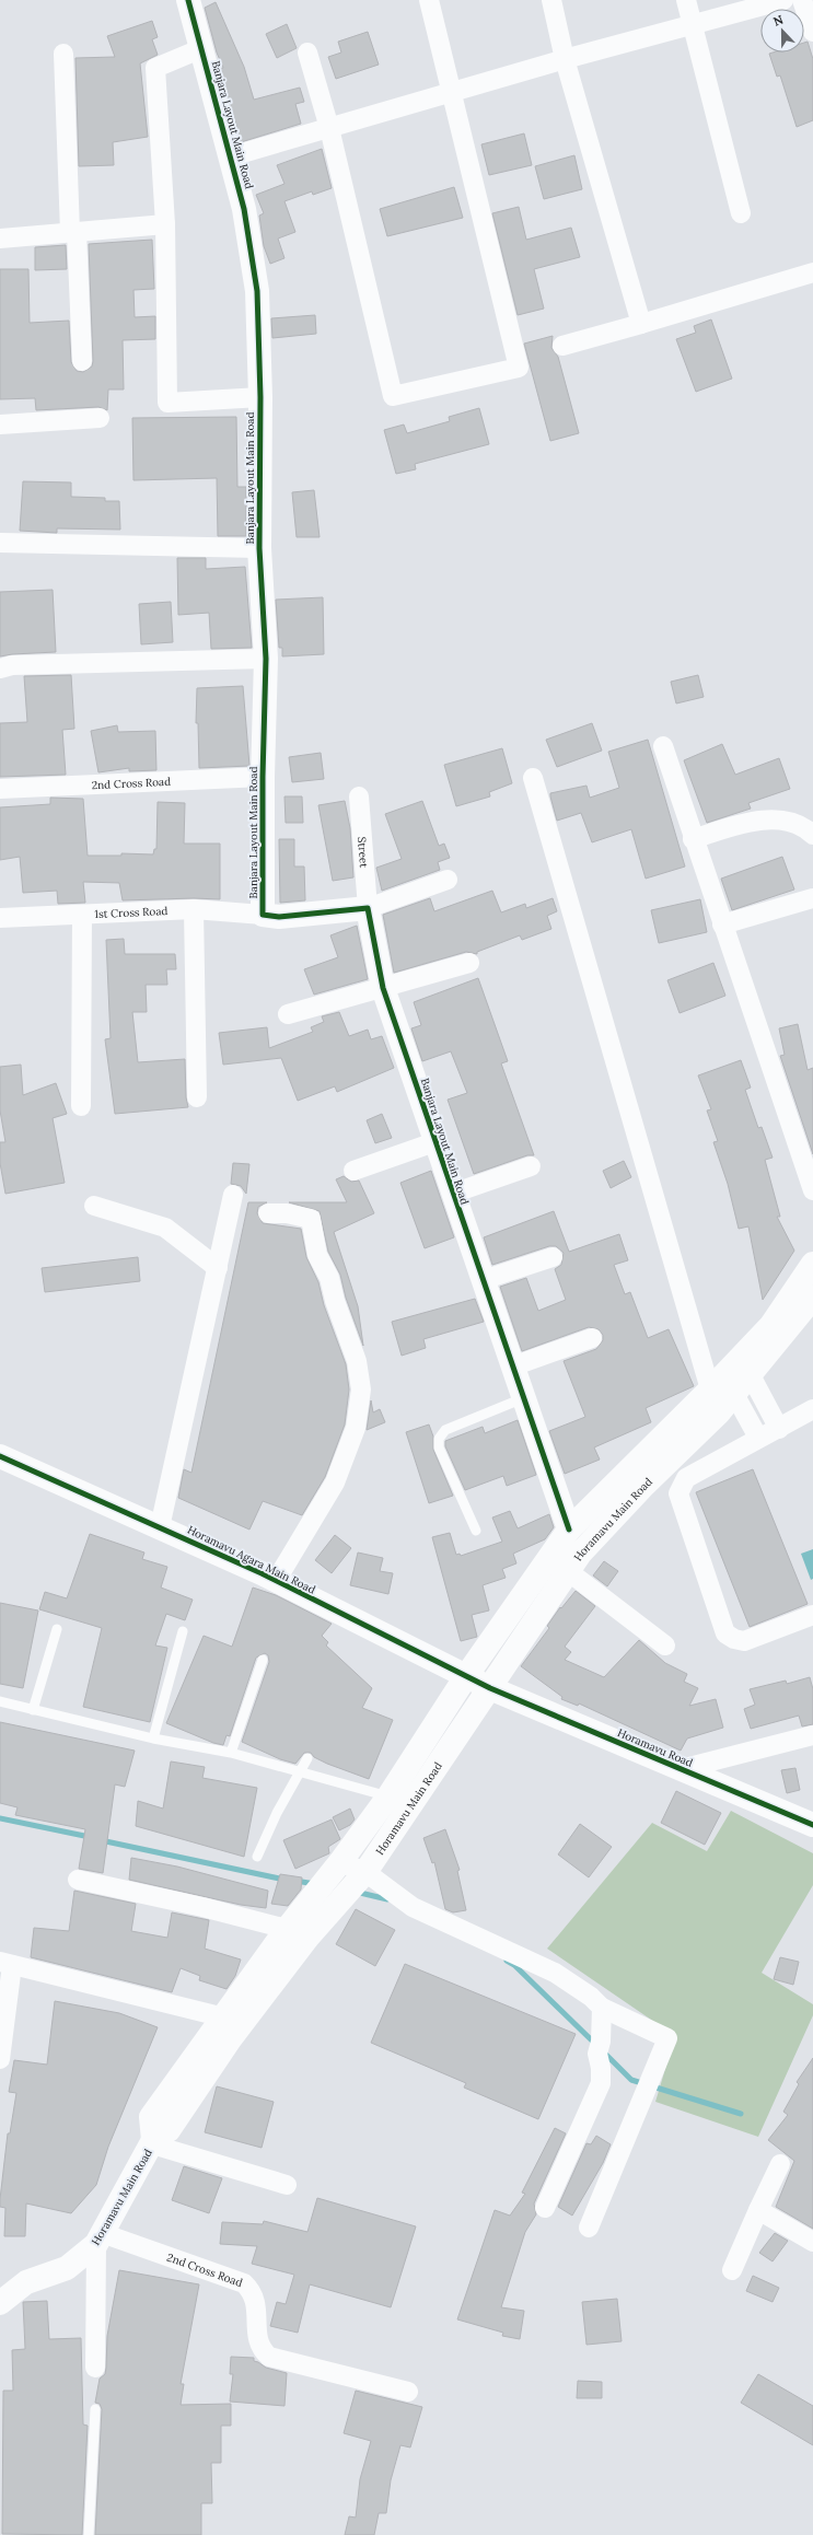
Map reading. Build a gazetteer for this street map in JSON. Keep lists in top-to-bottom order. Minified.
{"streets":{"street":["Banjara Layout Main Road","2nd Cross Road","Street","1st Cross Road","Horamavu Main Road","Horamavu Agara Main Road","Horamavu Road"]},"crossings":[["Banjara Layout Main Road","2nd Cross Road"],["Banjara Layout Main Road","Street"],["Banjara Layout Main Road","1st Cross Road"],["Banjara Layout Main Road","Horamavu Main Road"],["2nd Cross Road","Horamavu Main Road"],["Horamavu Main Road","Horamavu Agara Main Road"],["Horamavu Main Road","Horamavu Road"],["Horamavu Agara Main Road","Horamavu Road"]],"north":"top"}
